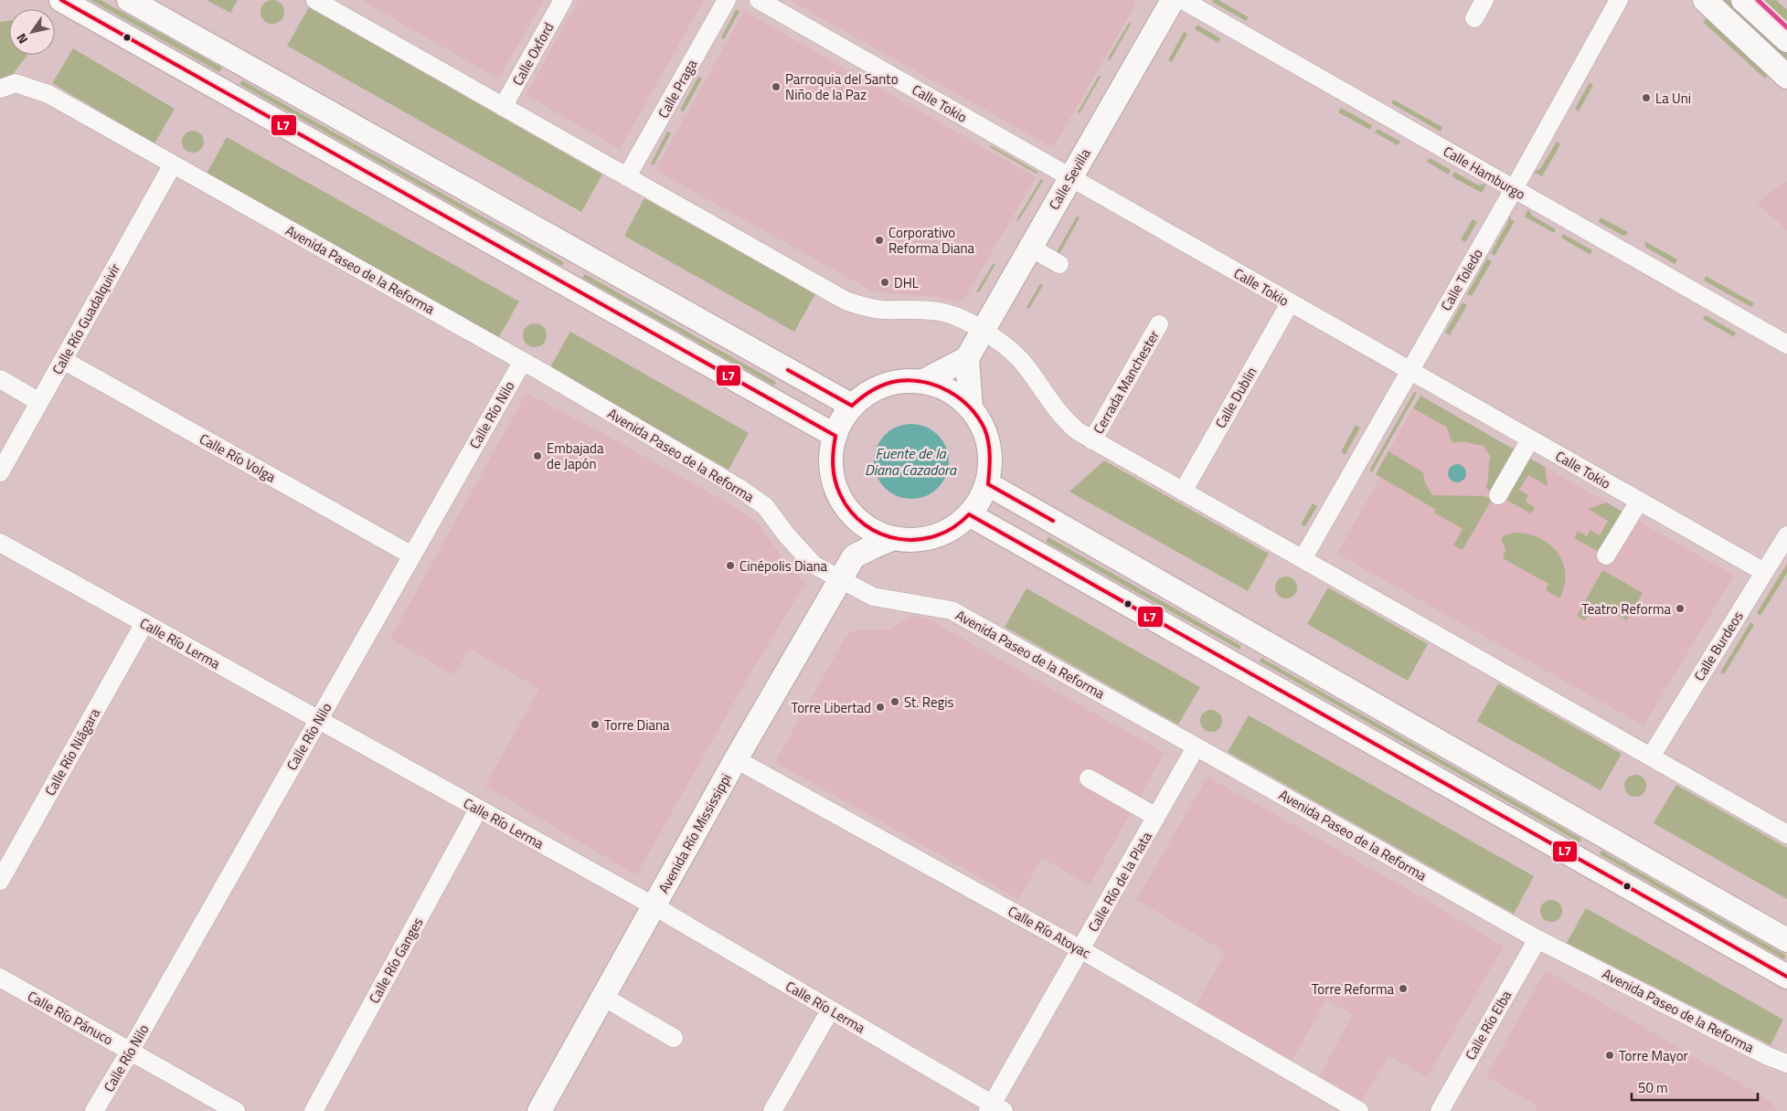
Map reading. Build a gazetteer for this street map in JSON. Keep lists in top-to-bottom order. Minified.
{"streets":{"main road":["Calle Sevilla","Avenida Río Mississippi"],"street":["Calle Oxford","Calle Praga","Calle Tokio","Calle Hamburgo","Avenida Paseo de la Reforma","Calle Toledo","Calle Río Guadalquivir","Cerrada Manchester","Calle Dublin","Calle Río Nilo","Calle Río Volga","Calle Río Lerma","Calle Burdeos","Calle Río Niágara","Calle Río de la Plata","Calle Río Atoyac","Calle Río Ganges","Calle Río Pánuco","Calle Río Elba"]},"crossings":[["Calle Tokio","Calle Sevilla"],["Calle Tokio","Calle Toledo"],["Calle Tokio","Calle Dublin"],["Calle Tokio","Calle Burdeos"],["Calle Hamburgo","Calle Toledo"],["Avenida Paseo de la Reforma","Calle Río Guadalquivir"],["Avenida Paseo de la Reforma","Calle Río Nilo"],["Avenida Paseo de la Reforma","Avenida Río Mississippi"],["Avenida Paseo de la Reforma","Calle Río de la Plata"],["Avenida Paseo de la Reforma","Calle Río Elba"],["Calle Río Guadalquivir","Calle Río Volga"],["Calle Río Nilo","Calle Río Volga"],["Calle Río Nilo","Calle Río Lerma"],["Calle Río Nilo","Calle Río Pánuco"],["Calle Río Lerma","Calle Río Niágara"],["Calle Río Lerma","Avenida Río Mississippi"],["Calle Río Lerma","Calle Río de la Plata"],["Calle Río Lerma","Calle Río Ganges"],["Avenida Río Mississippi","Calle Río Atoyac"],["Calle Río de la Plata","Calle Río Atoyac"]],"water":["Fuente de la Diana Cazadora"],"places":["Parroquia del Santo Niño de la Paz","La Uni","Corporativo Reforma Diana","DHL","Embajada de Japón","Cinépolis Diana","Teatro Reforma","St. Regis","Torre Libertad","Torre Diana","Torre Reforma","Torre Mayor"],"lines":["transit line L7"],"scale_bar":"50 m","north":"bottom left"}
